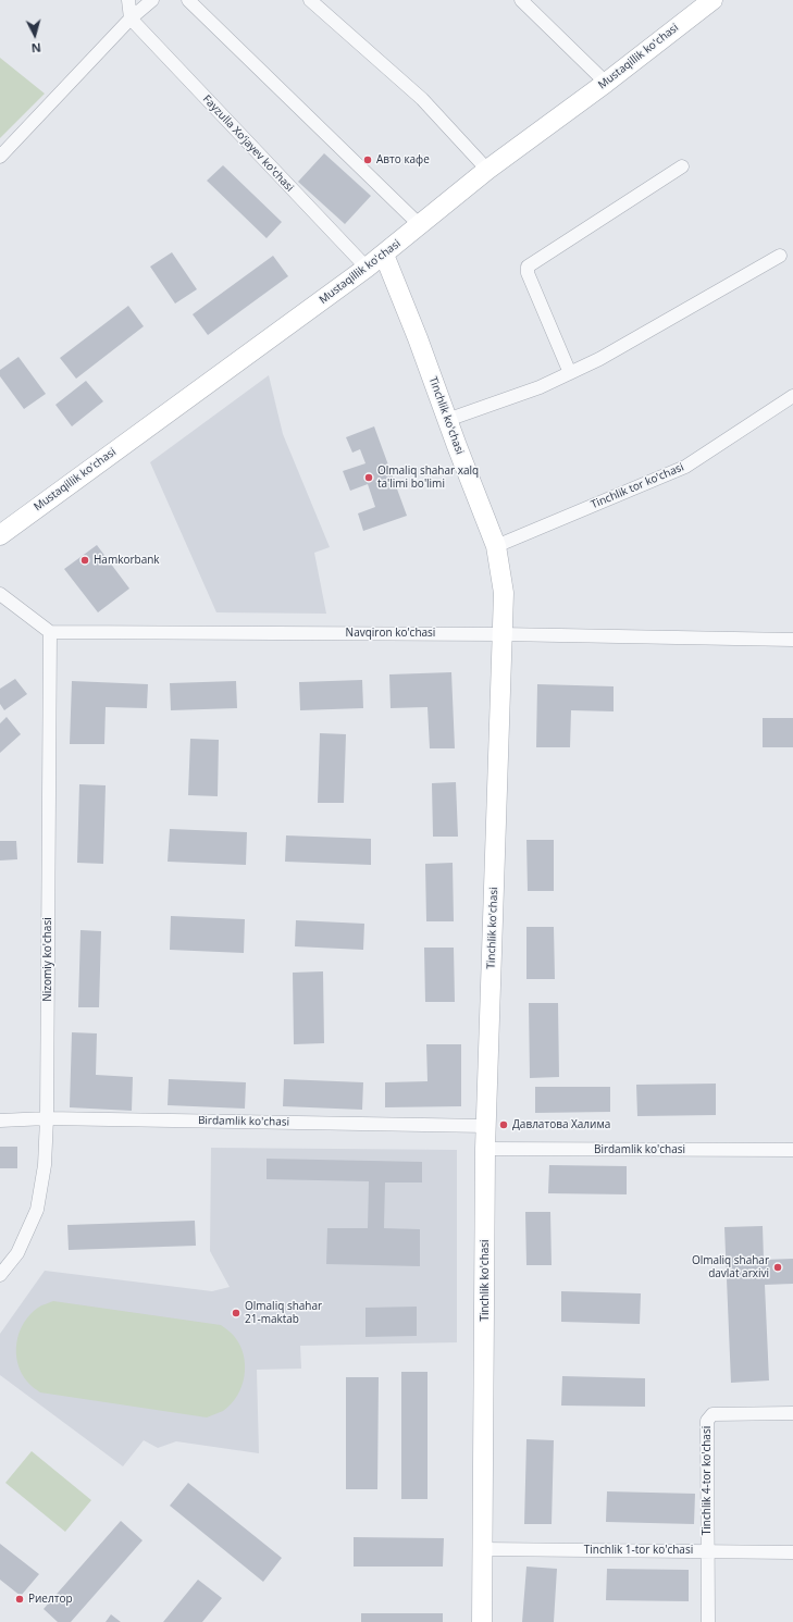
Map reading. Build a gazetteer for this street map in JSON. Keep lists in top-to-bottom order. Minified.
{"streets":{"main road":["Mustaqillik koʻchasi","Tinchlik ko'chasi"],"street":["Fayzulla Xo‘jayev ko'chasi","Tinchlik tor ko'chasi","Navqiron ko'chasi","Nizomiy ko'chasi","Birdamlik ko'chasi","Tinchlik 4-tor ko'chasi","Tinchlik 1-tor ko'chasi"]},"crossings":[["Mustaqillik koʻchasi","Fayzulla Xo‘jayev ko'chasi"],["Mustaqillik koʻchasi","Tinchlik ko'chasi"],["Tinchlik ko'chasi","Tinchlik tor ko'chasi"],["Tinchlik ko'chasi","Navqiron ko'chasi"],["Tinchlik ko'chasi","Birdamlik ko'chasi"],["Tinchlik ko'chasi","Tinchlik 1-tor ko'chasi"],["Navqiron ko'chasi","Nizomiy ko'chasi"],["Nizomiy ko'chasi","Birdamlik ko'chasi"],["Tinchlik 4-tor ko'chasi","Tinchlik 1-tor ko'chasi"]],"places":["Авто кафе","Olmaliq shahar xalq ta'limi bo'limi","Hamkorbank","Давлатова Халима","Olmaliq shahar davlat arxivi","Olmaliq shahar 21-maktab","Риелтор"],"north":"bottom"}
